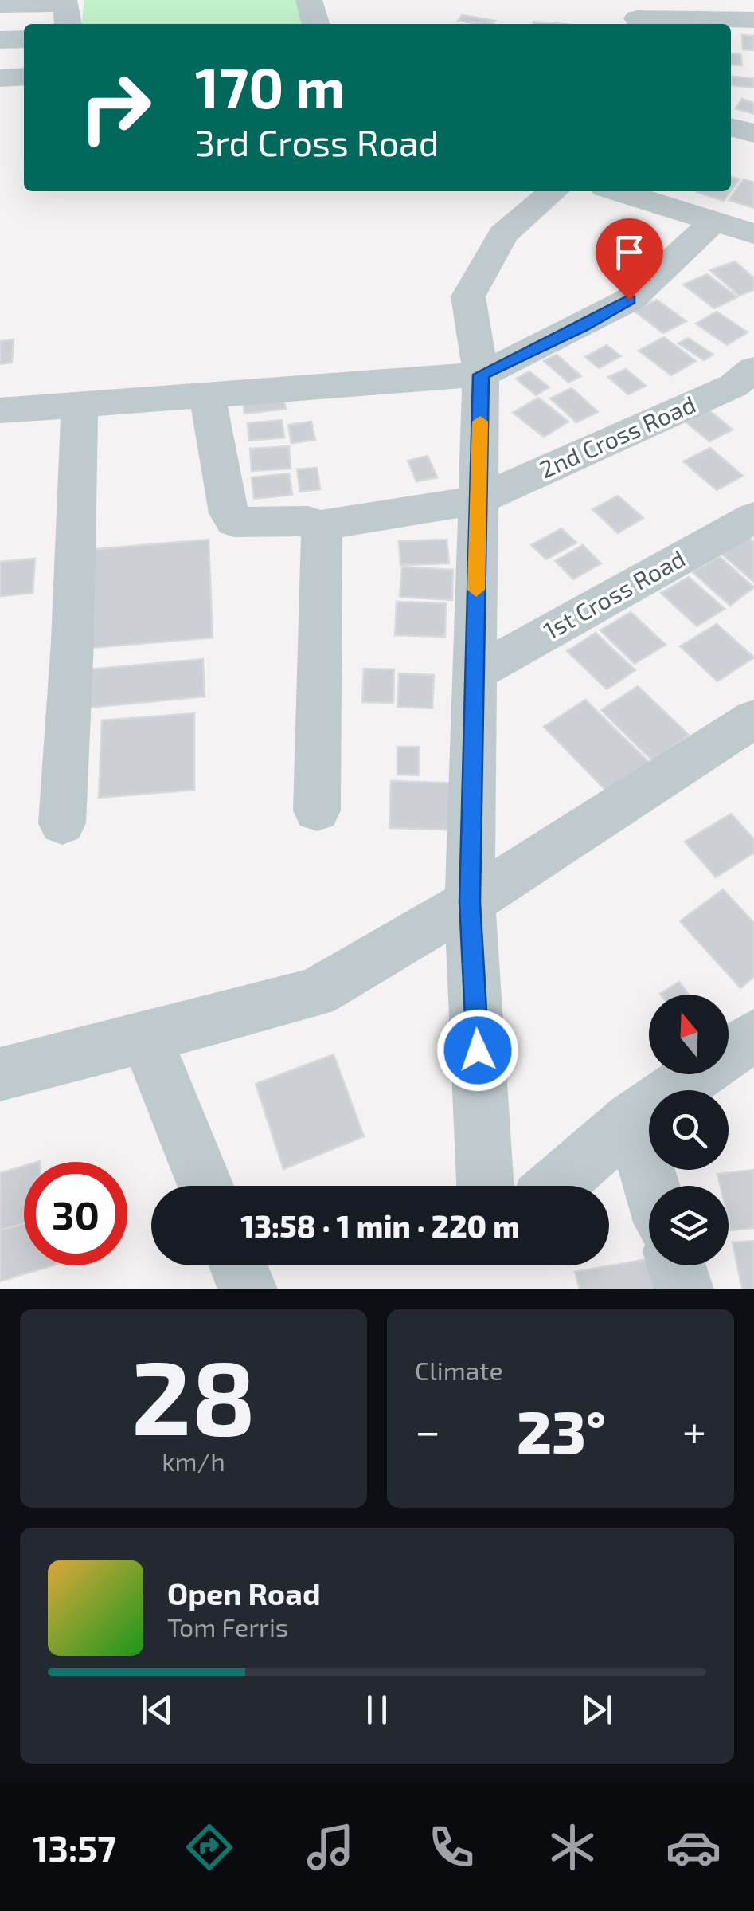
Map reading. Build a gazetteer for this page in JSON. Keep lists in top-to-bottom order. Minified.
{"streets":{"street":["2nd Cross Road","1st Cross Road"]},"north":"top","page":{"turn":["170 m","3rd Cross Road"],"limit":"30","trip":"13:58 · 1 min · 220 m","tile":[["28","km/h"],"Climate"],"heat":["−","23°","+"],"song":["Open Road","Tom Ferris"],"tabs":"13:57"}}
